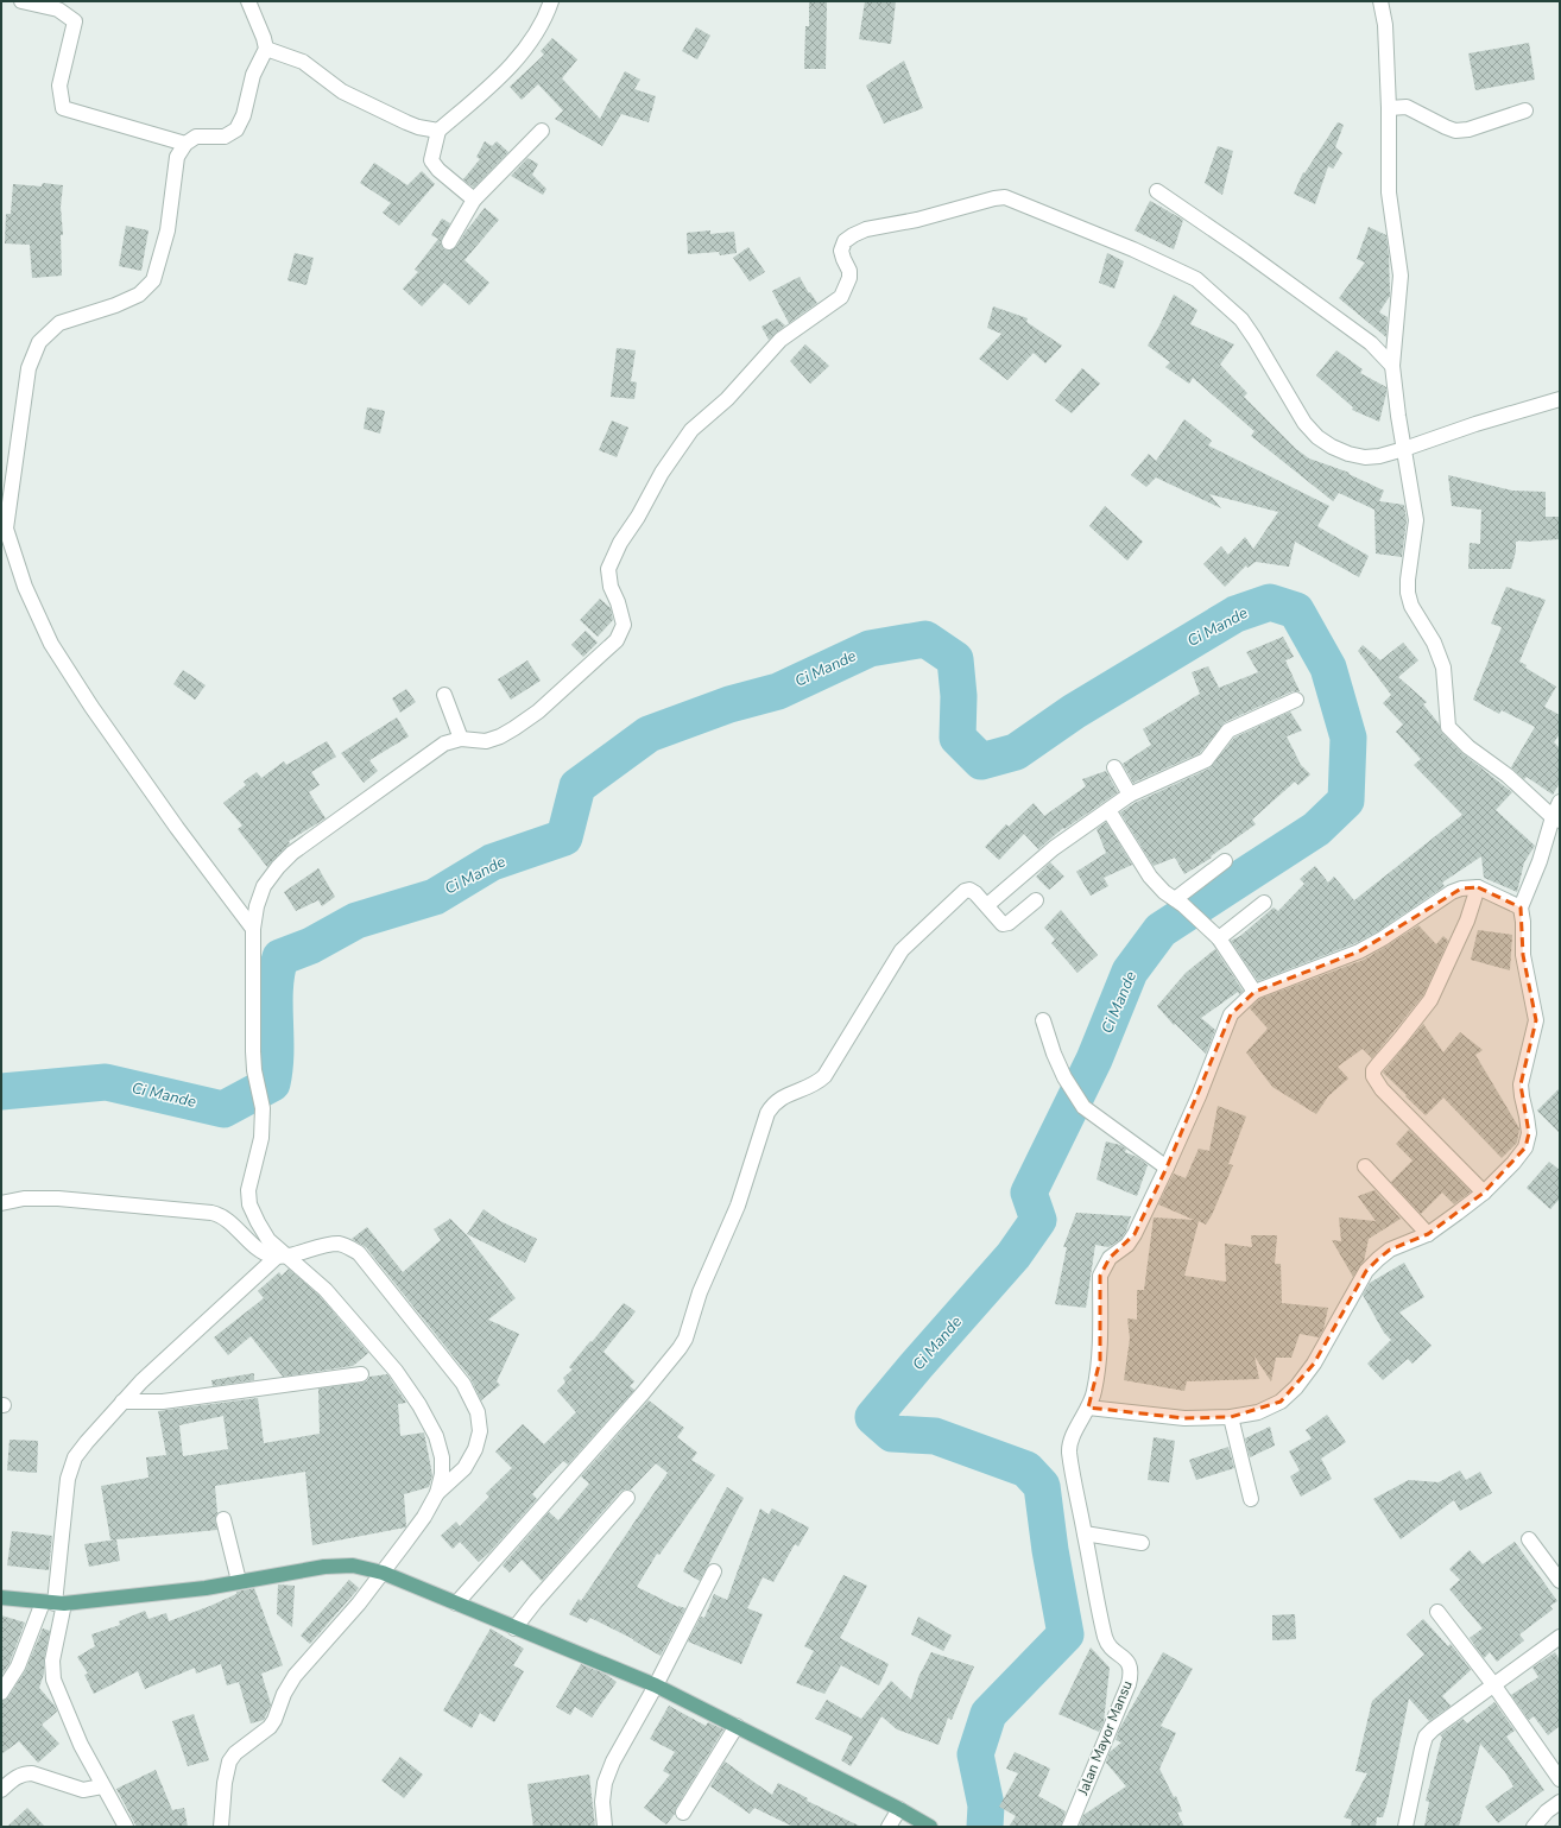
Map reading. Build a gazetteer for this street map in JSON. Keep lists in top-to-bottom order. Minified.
{"streets":{"street":["Jalan Mayor Mansu"]},"water":["Ci Mande"]}
